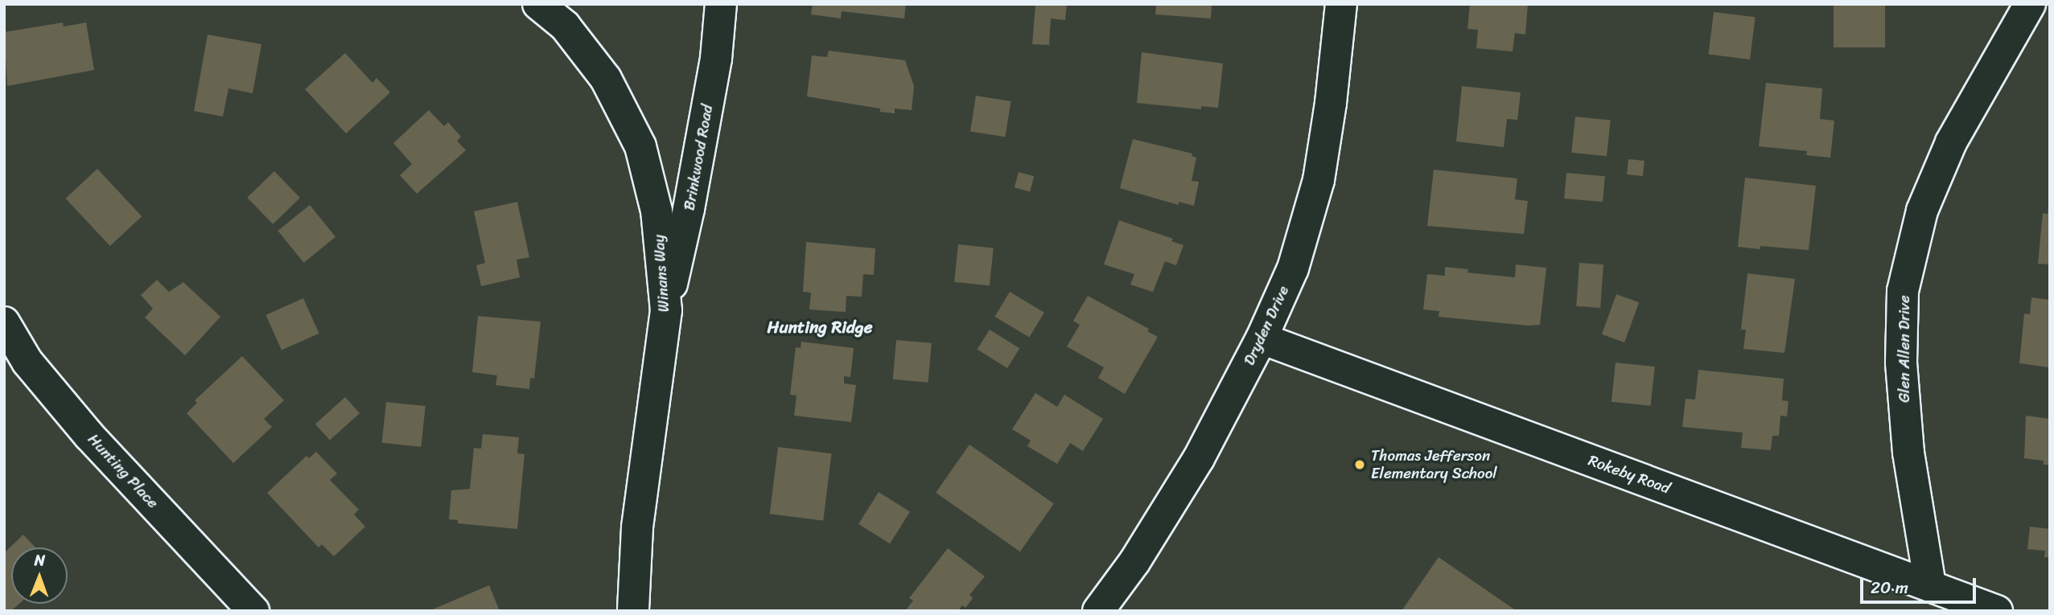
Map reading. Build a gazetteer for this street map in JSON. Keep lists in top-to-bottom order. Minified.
{"streets":{"street":["Brinkwood Road","Winans Way","Dryden Drive","Glen Allen Drive","Hunting Place","Rokeby Road"]},"crossings":[["Brinkwood Road","Winans Way"],["Dryden Drive","Rokeby Road"],["Glen Allen Drive","Rokeby Road"]],"districts":["Hunting Ridge"],"places":["Thomas Jefferson Elementary School"],"scale_bar":"20 m","north":"top"}
